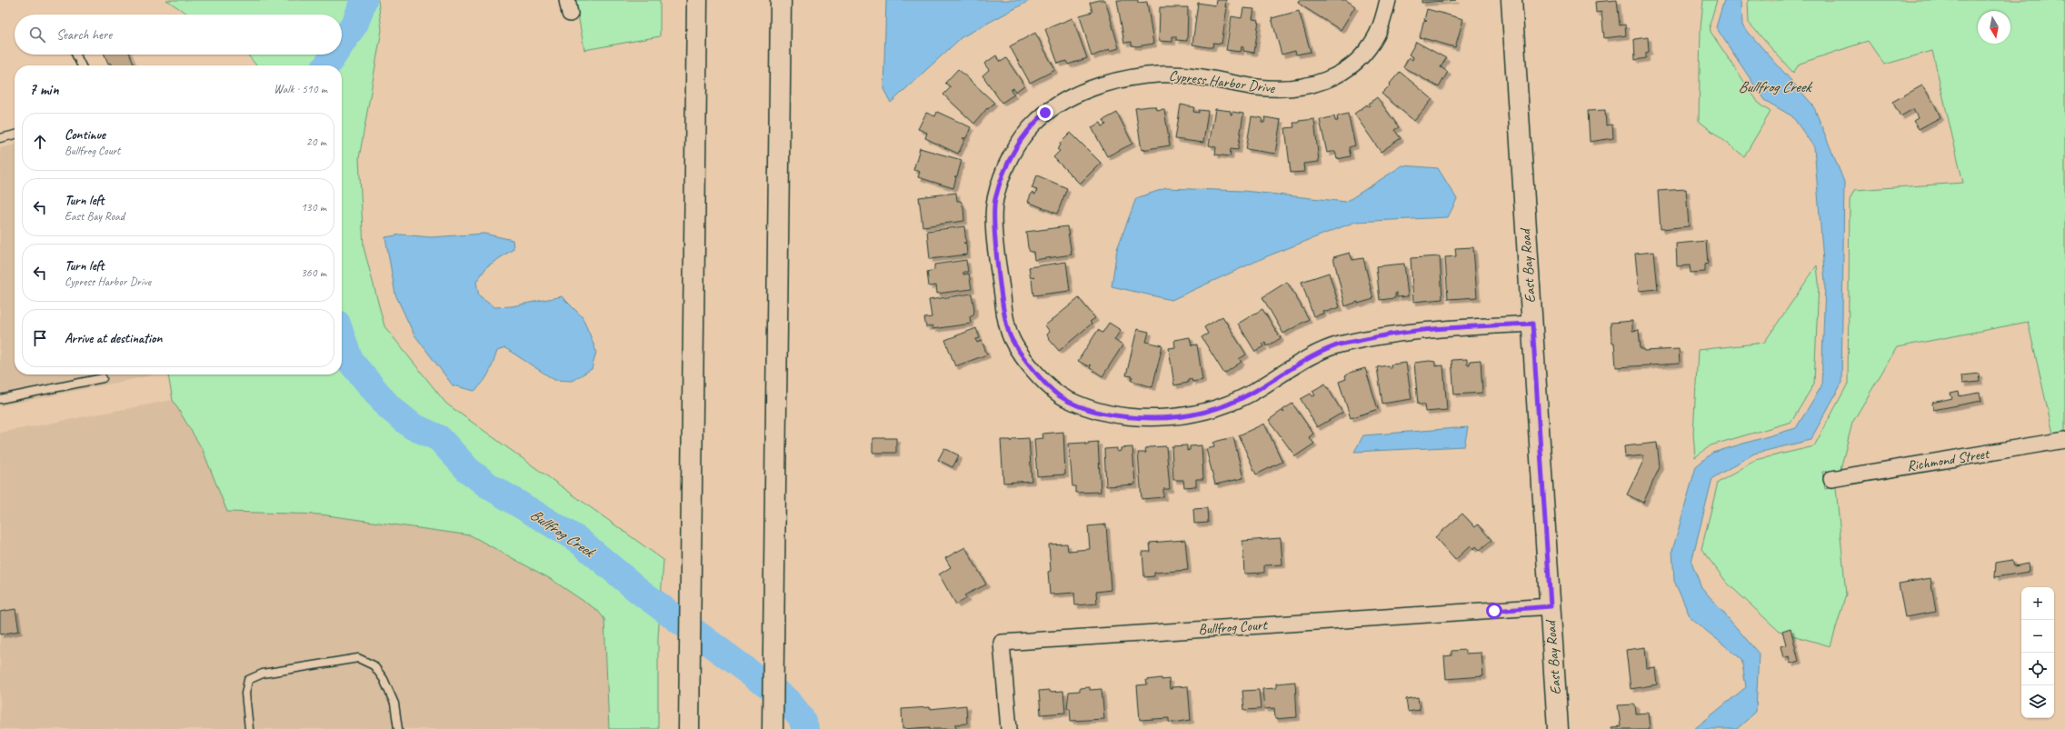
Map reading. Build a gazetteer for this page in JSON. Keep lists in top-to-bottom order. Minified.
{"streets":{"main road":["East Bay Road"],"street":["Cypress Harbor Drive","Richmond Street","Bullfrog Court"]},"crossings":[["Cypress Harbor Drive","East Bay Road"],["East Bay Road","Bullfrog Court"]],"water":["Bullfrog Creek"],"north":"bottom","page":{"search":"Search here","heading":["7 min","Walk · 510 m"],"list":[["Continue","Bullfrog Court","20 m"],["Turn left","East Bay Road","130 m"],["Turn left","Cypress Harbor Drive","360 m"],"Arrive at destination"],"map_buttons":["+","−"]}}
